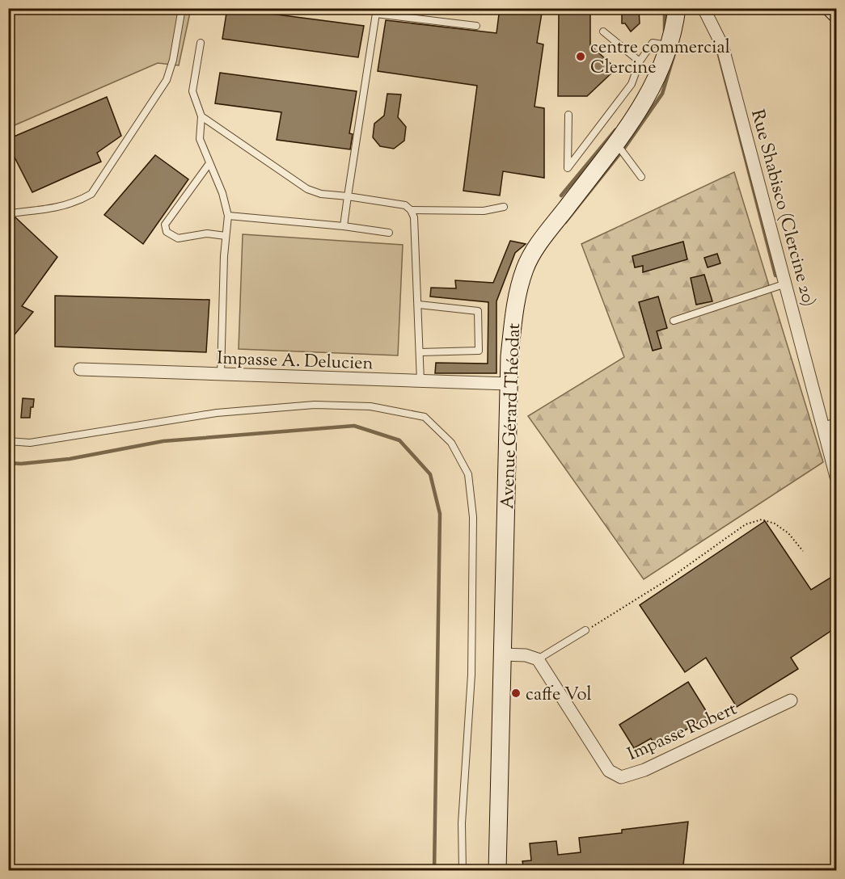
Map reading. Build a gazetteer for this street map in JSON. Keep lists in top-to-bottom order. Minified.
{"streets":{"street":["Rue Shabisco (Clercine 20)","Impasse A. Delucien","Avenue Gérard Théodat","Impasse Robert"]},"crossings":[["Impasse A. Delucien","Avenue Gérard Théodat"]],"places":["centre commercial Clercine","caffe Vol"]}
